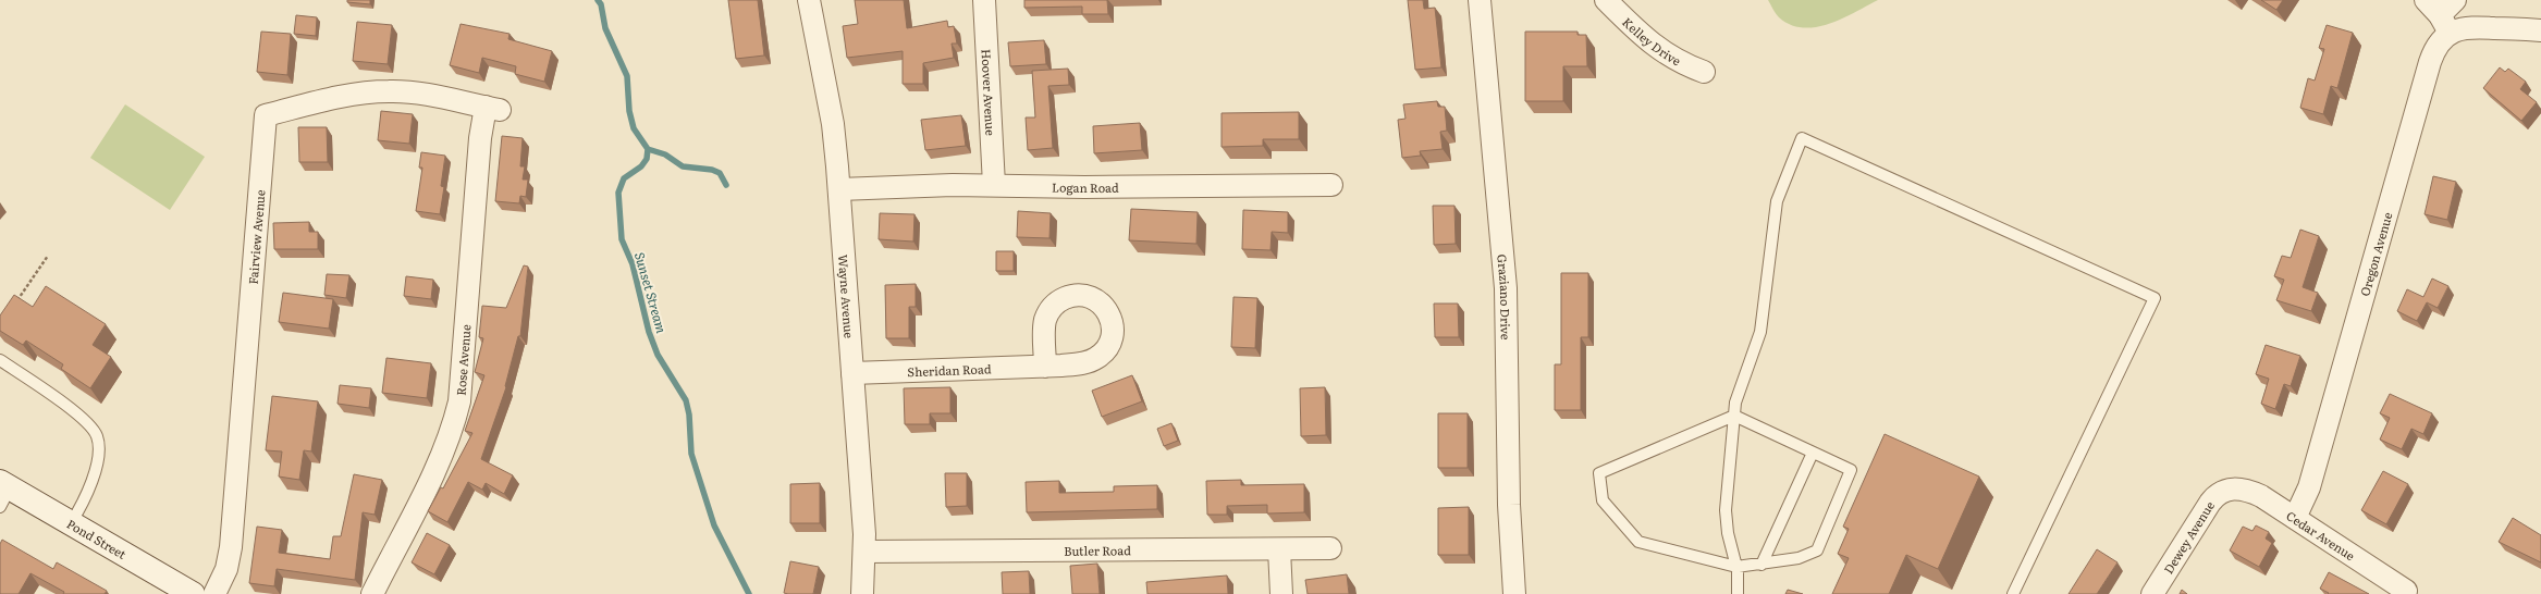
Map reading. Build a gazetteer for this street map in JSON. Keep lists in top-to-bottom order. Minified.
{"streets":{"main road":["Pond Street"],"street":["Kelley Drive","Hoover Avenue","Logan Road","Fairview Avenue","Oregon Avenue","Wayne Avenue","Graziano Drive","Rose Avenue","Sheridan Road","Cedar Avenue","Dewey Avenue","Butler Road"]},"crossings":[["Hoover Avenue","Logan Road"],["Logan Road","Wayne Avenue"],["Fairview Avenue","Rose Avenue"],["Oregon Avenue","Cedar Avenue"],["Wayne Avenue","Sheridan Road"],["Wayne Avenue","Butler Road"],["Cedar Avenue","Dewey Avenue"]],"water":["Sunset Stream"]}
